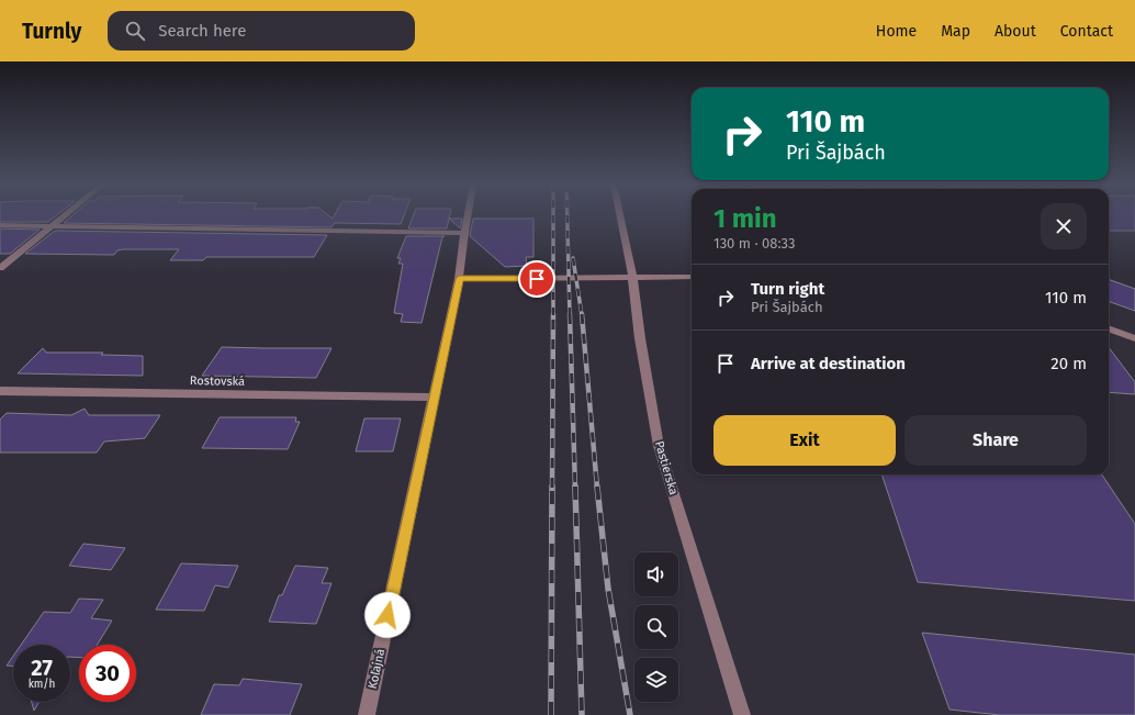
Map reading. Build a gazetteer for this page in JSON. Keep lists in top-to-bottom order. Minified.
{"streets":{"street":["Rostovská","Pastierska","Koľajná"]},"crossings":[["Rostovská","Koľajná"]],"page":{"header":"Turnly","search":"Search here","nav":["Home","Map","About","Contact"],"turn":["110 m","Pri Šajbách"],"heading":["1 min","130 m · 08:33"],"list":[{"name":"Turn right","note":"Pri Šajbách","value":"110 m"},{"name":"Arrive at destination","value":"20 m"}],"buttons":["Exit","Share"],"speed":"27 km/h","limit":"30"}}
